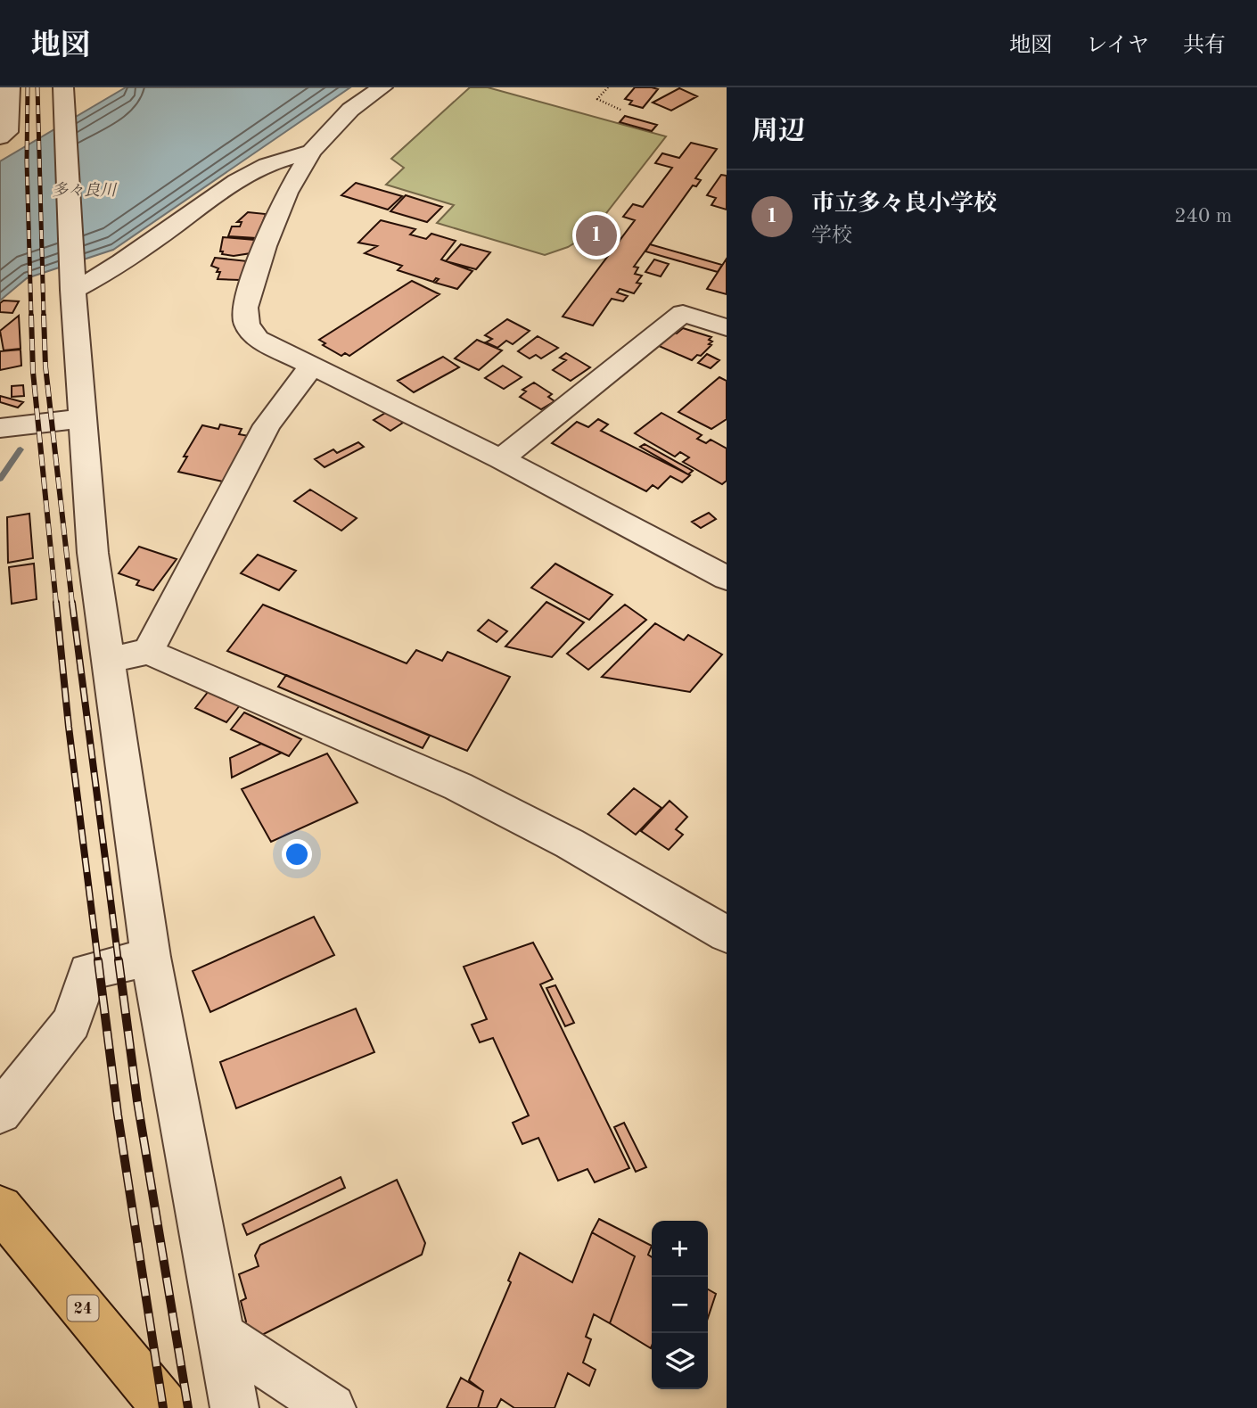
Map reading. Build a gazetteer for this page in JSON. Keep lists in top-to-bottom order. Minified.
{"streets":{"main road":["24"]},"water":["多々良川"],"page":{"header":"地図","nav":["地図","レイヤ","共有"],"heading":"周辺","list":[{"mark":"1","name":"市立多々良小学校","note":"学校","value":"240 m"}],"pins":"1","map_buttons":["+","−"]}}
